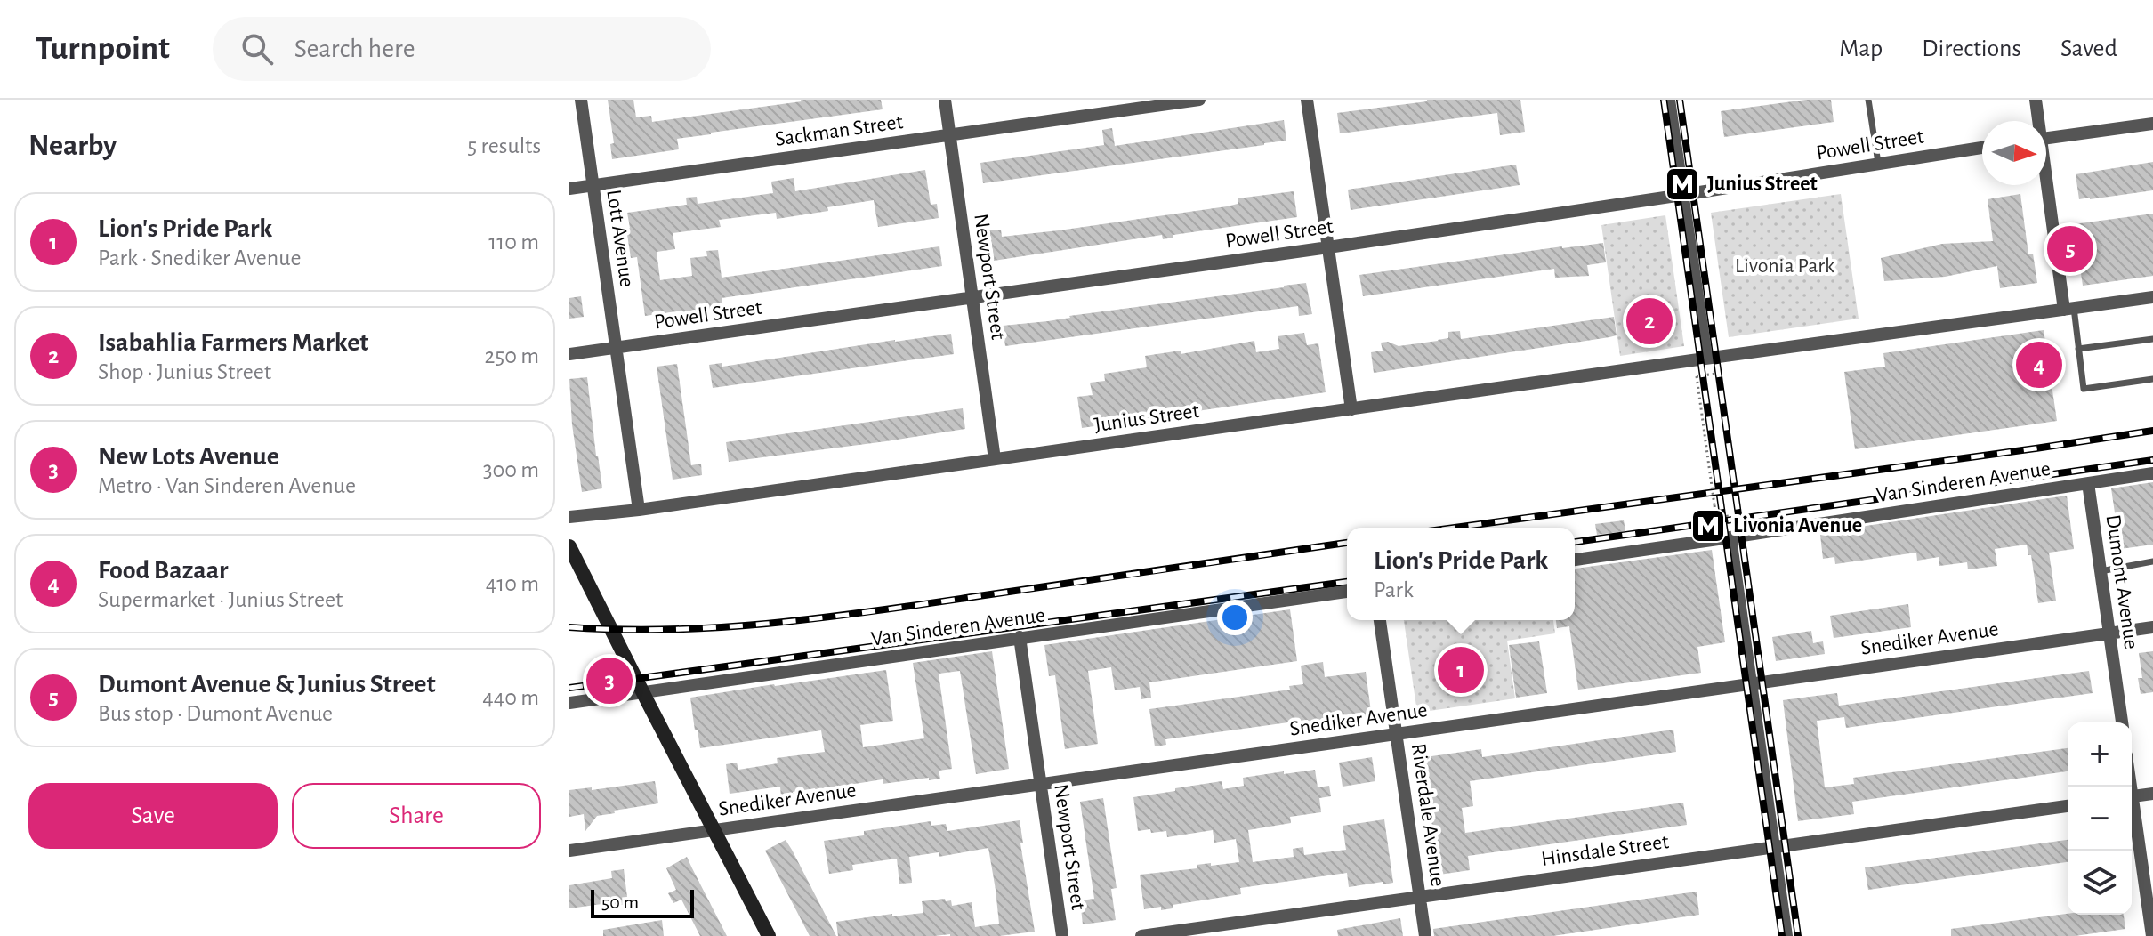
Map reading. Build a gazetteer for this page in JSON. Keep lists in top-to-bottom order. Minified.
{"streets":{"street":["Sackman Street","Powell Street","Lott Avenue","Newport Street","Junius Street","Van Sinderen Avenue","Dumont Avenue","Snediker Avenue","Riverdale Avenue","Hinsdale Street"]},"crossings":[["Sackman Street","Lott Avenue"],["Sackman Street","Newport Street"],["Powell Street","Lott Avenue"],["Powell Street","Newport Street"],["Lott Avenue","Junius Street"],["Newport Street","Junius Street"],["Newport Street","Van Sinderen Avenue"],["Newport Street","Snediker Avenue"],["Van Sinderen Avenue","Dumont Avenue"],["Dumont Avenue","Snediker Avenue"],["Snediker Avenue","Riverdale Avenue"],["Riverdale Avenue","Hinsdale Street"]],"parks":["Livonia Park"],"places":{"metro station":["Junius Street","Livonia Avenue"]},"scale_bar":"50 m","north":"right","page":{"header":"Turnpoint","search":"Search here","nav":["Map","Directions","Saved"],"heading":["Nearby","5 results"],"list":[{"mark":"1","name":"Lion's Pride Park","note":"Park · Snediker Avenue","value":"110 m"},{"mark":"2","name":"Isabahlia Farmers Market","note":"Shop · Junius Street","value":"250 m"},{"mark":"3","name":"New Lots Avenue","note":"Metro · Van Sinderen Avenue","value":"300 m"},{"mark":"4","name":"Food Bazaar","note":"Supermarket · Junius Street","value":"410 m"},{"mark":"5","name":"Dumont Avenue & Junius Street","note":"Bus stop · Dumont Avenue","value":"440 m"}],"pins":["5","2","4","1","3"],"popup":["Lion's Pride Park","Park"],"map_buttons":["+","−"],"buttons":["Save","Share"],"scale":"50 m"}}
